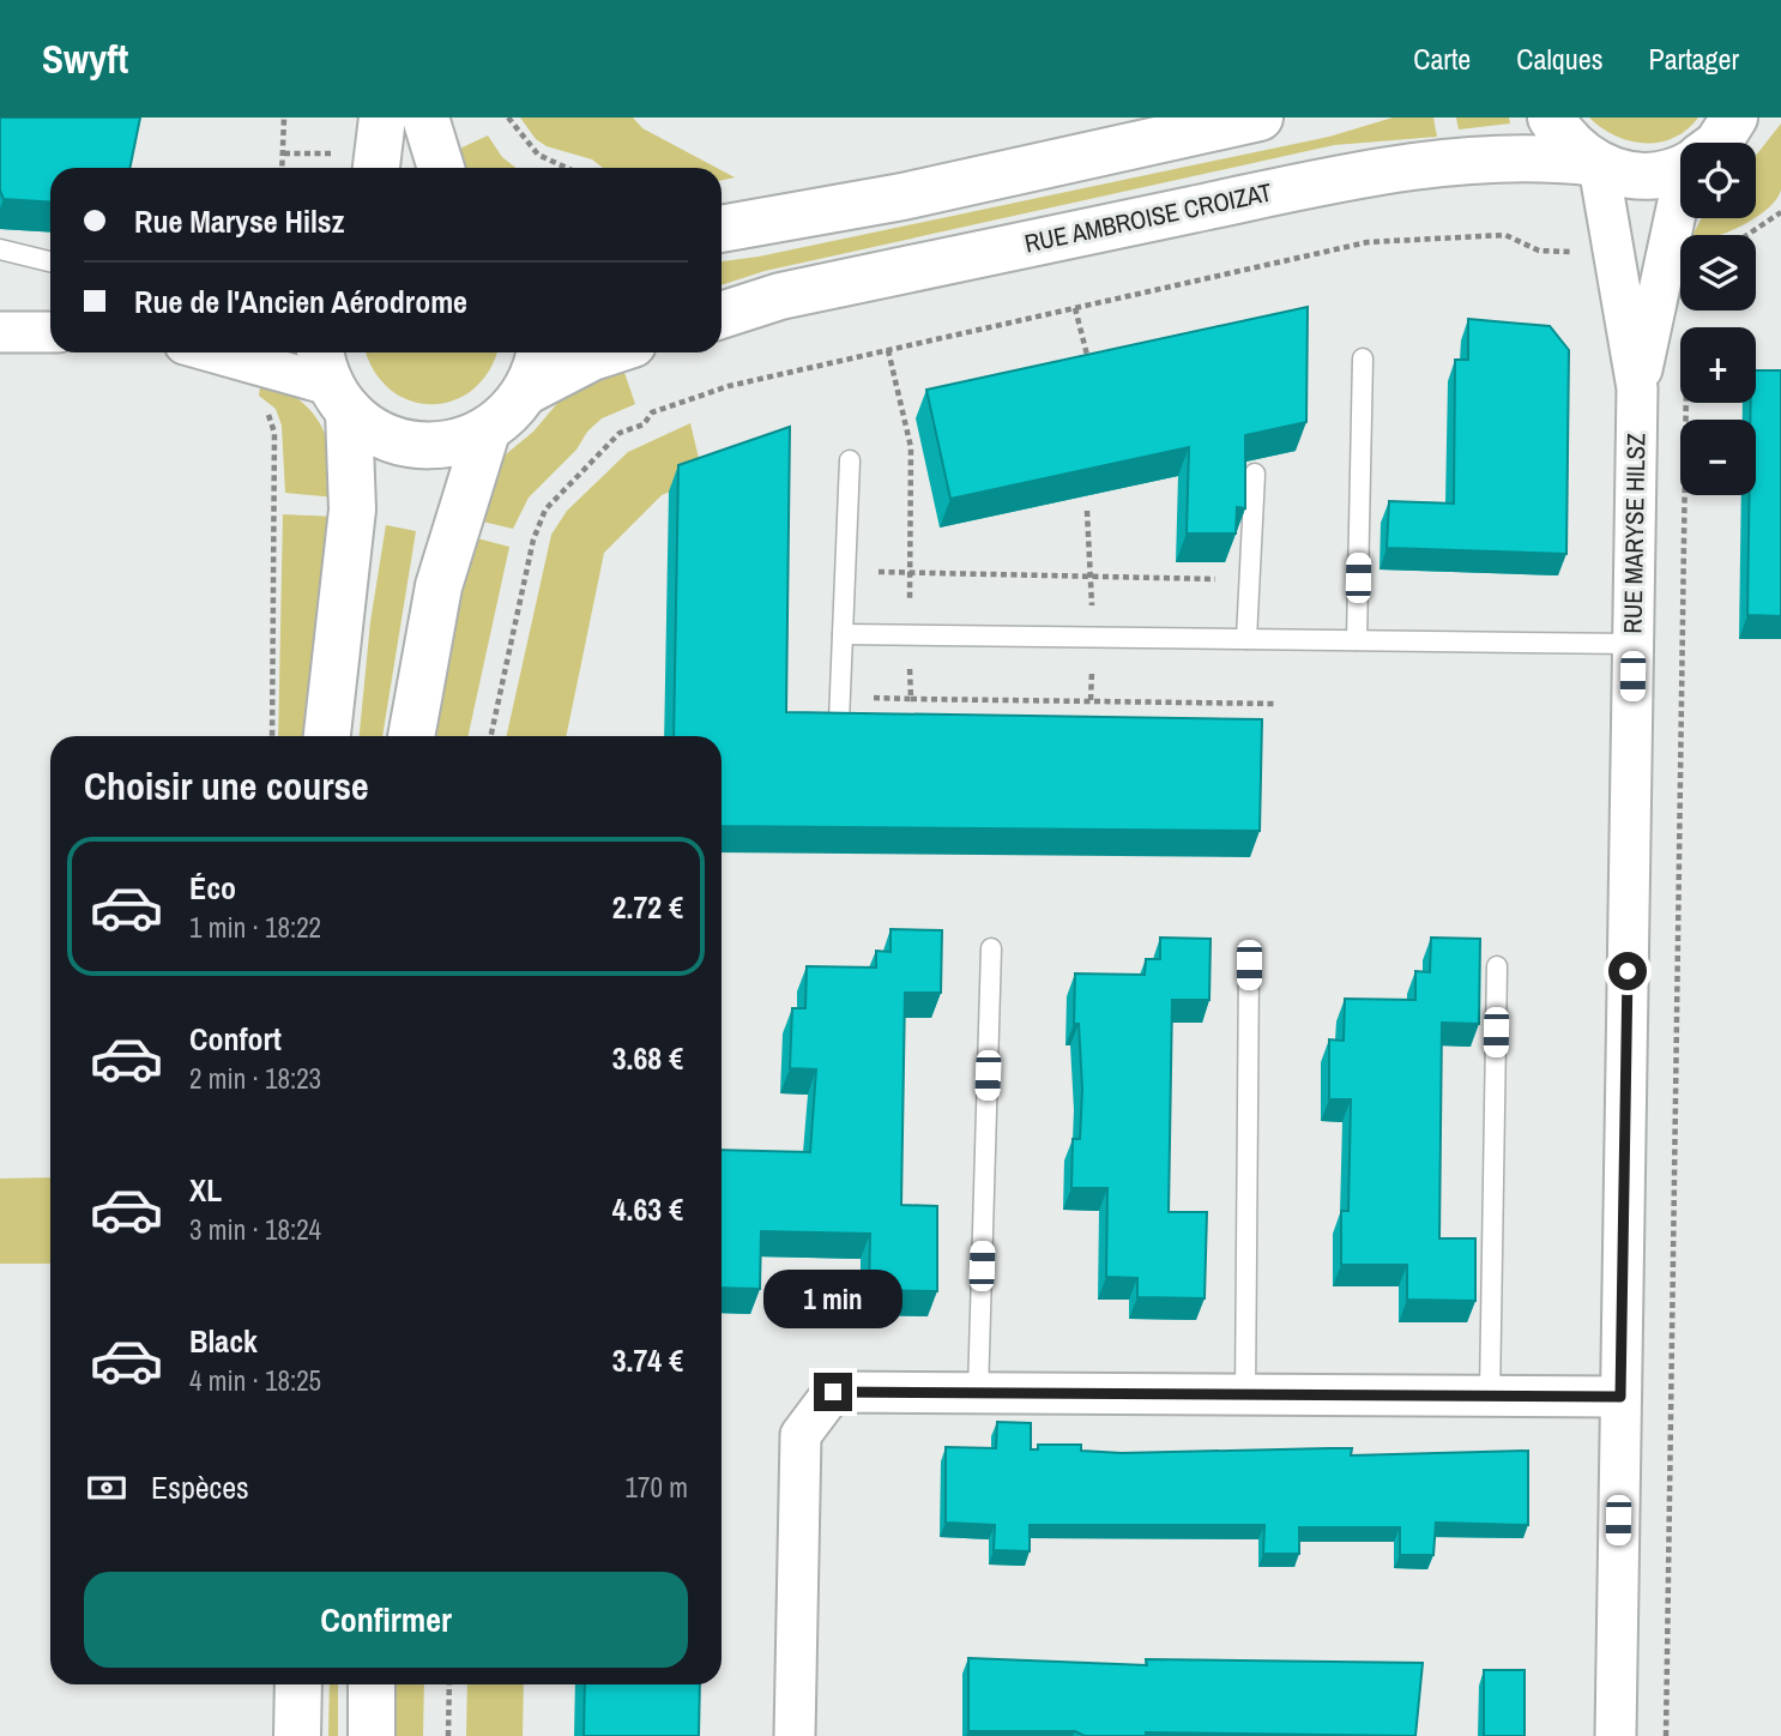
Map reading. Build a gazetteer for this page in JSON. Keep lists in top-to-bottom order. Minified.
{"streets":{"main road":["RUE AMBROISE CROIZAT"],"street":["RUE MARYSE HILSZ"]},"crossings":[["RUE AMBROISE CROIZAT","RUE MARYSE HILSZ"]],"page":{"header":"Swyft","nav":["Carte","Calques","Partager"],"map_buttons":["+","−"],"banner":["Rue Maryse Hilsz","Rue de l'Ancien Aérodrome"],"heading":"Choisir une course","list":[{"name":"Éco","note":"1 min · 18:22","value":"2.72 €"},{"name":"Confort","note":"2 min · 18:23","value":"3.68 €"},{"name":"XL","note":"3 min · 18:24","value":"4.63 €"},{"name":"Black","note":"4 min · 18:25","value":"3.74 €"}],"bubble":"1 min","pay":["Espèces","170 m"],"buttons":"Confirmer"}}
